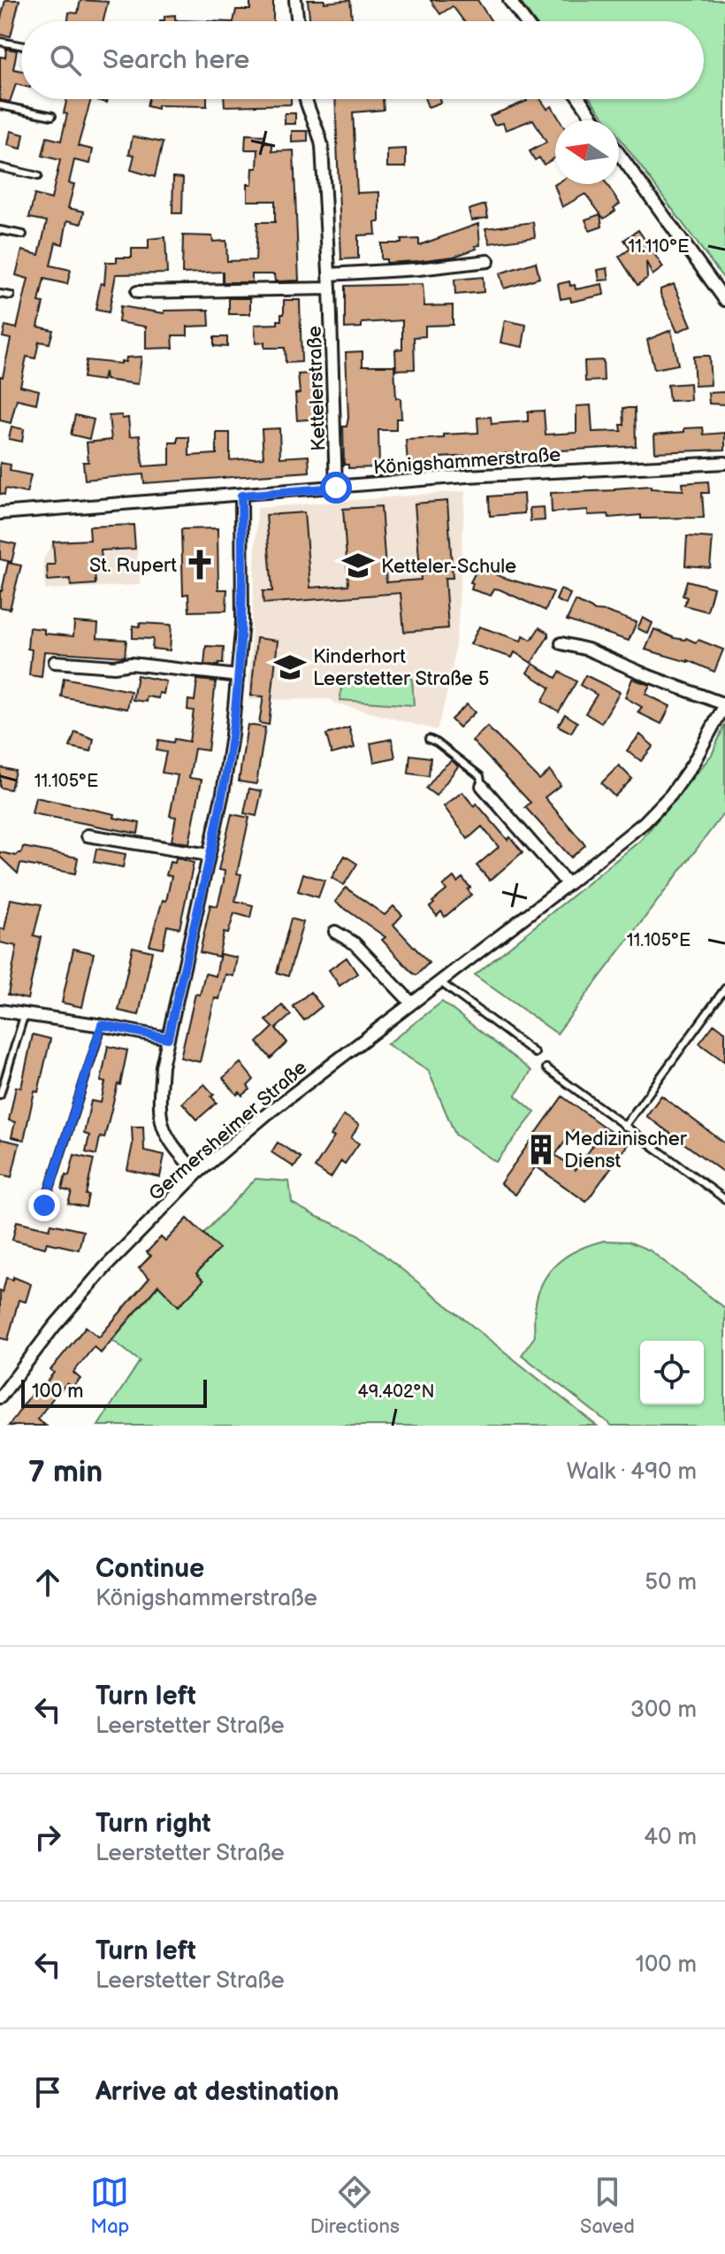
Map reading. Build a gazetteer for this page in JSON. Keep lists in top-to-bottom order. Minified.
{"streets":{"street":["Kettelerstraße","Königshammerstraße","Germersheimer Straße"]},"crossings":[["Kettelerstraße","Königshammerstraße"]],"places":{"church":["St. Rupert"],"school or university":["Ketteler-Schule","Kinderhort Leerstetter Straße 5"],"building":["Medizinischer Dienst"]},"scale_bar":"100 m","north":"left","page":{"search":"Search here","scale":"100 m","heading":["7 min","Walk · 490 m"],"list":[["Continue","Königshammerstraße","50 m"],["Turn left","Leerstetter Straße","300 m"],["Turn right","Leerstetter Straße","40 m"],["Turn left","Leerstetter Straße","100 m"],"Arrive at destination"],"nav":["Map","Directions","Saved"]},"coordinates":["11.110°E","11.105°E","49.402°N"]}
